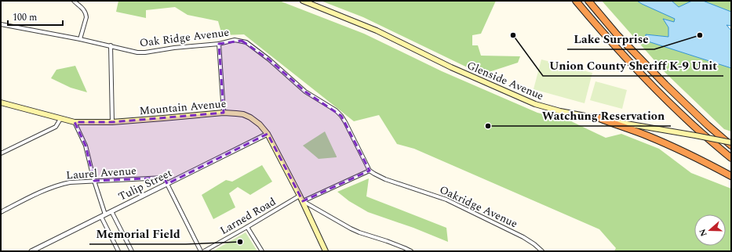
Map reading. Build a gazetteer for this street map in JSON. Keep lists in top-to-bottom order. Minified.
{"streets":{"main road":["Glenside Avenue","Mountain Avenue"],"street":["Oak Ridge Avenue","Laurel Avenue","Tulip Street","Oakridge Avenue","Larned Road"]},"crossings":[["Oak Ridge Avenue","Oakridge Avenue"],["Mountain Avenue","Tulip Street"],["Mountain Avenue","Larned Road"],["Laurel Avenue","Tulip Street"]],"places":["Union County Sheriff K-9 Unit","Lake Surprise","Watchung Reservation","Memorial Field"],"scale_bar":"100 m","north":"left"}
